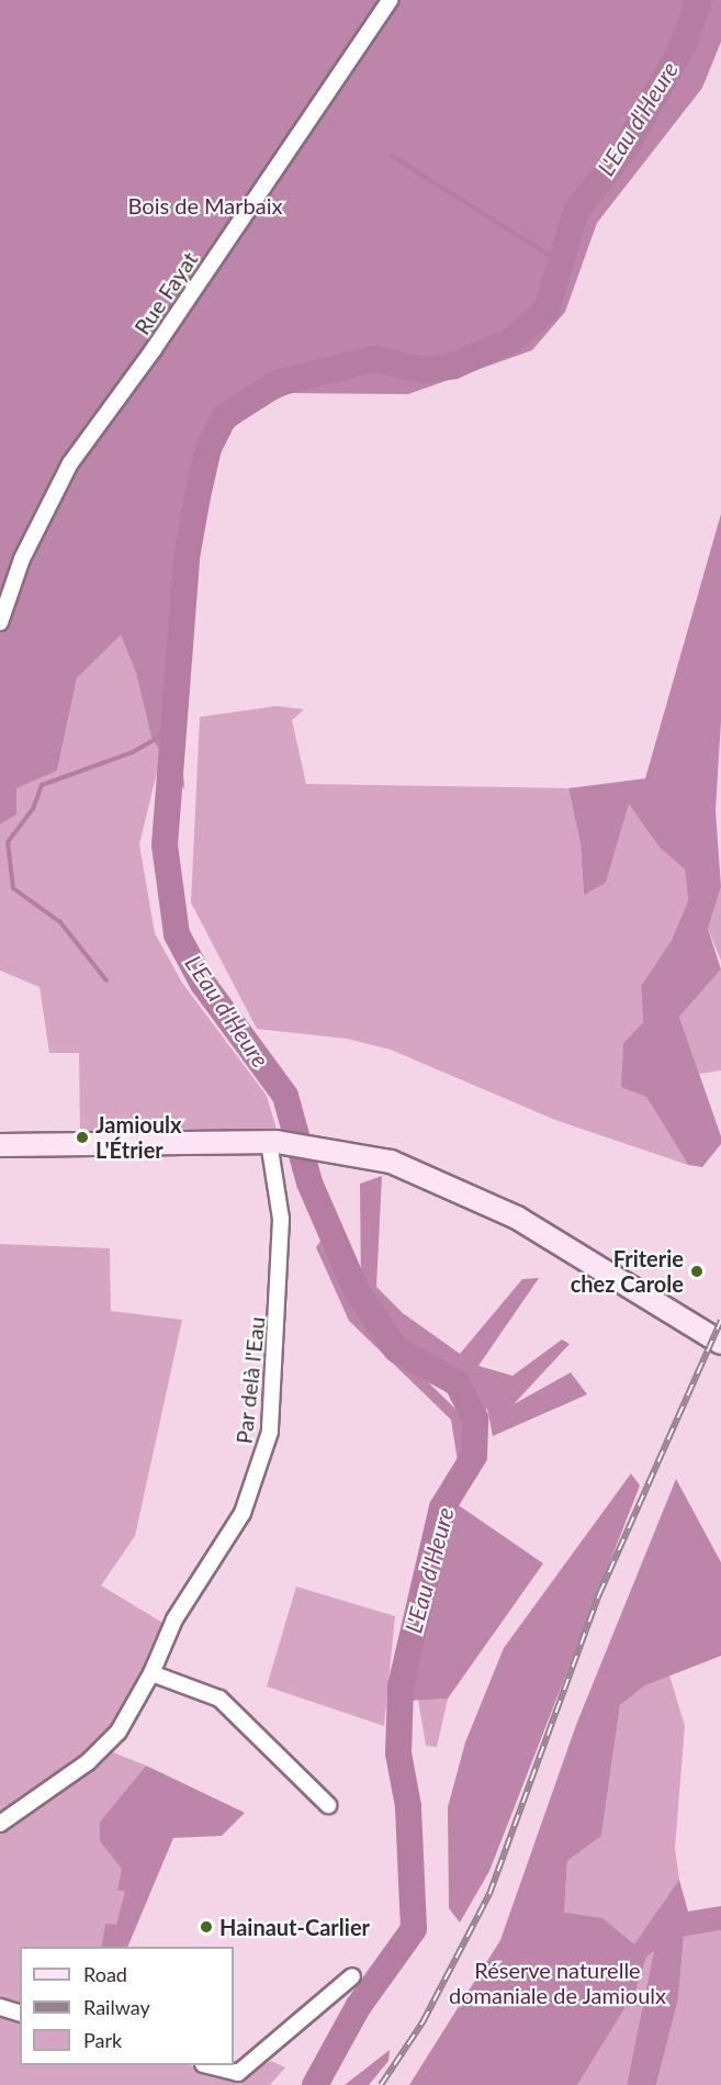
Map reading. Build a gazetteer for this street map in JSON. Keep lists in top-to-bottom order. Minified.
{"streets":{"street":["Rue Fayat","Par delà l'Eau"]},"water":["L'Eau d'Heure"],"parks":["Bois de Marbaix","Réserve naturelle domaniale de Jamioulx"],"places":["Jamioulx L'Étrier","Friterie chez Carole","Hainaut-Carlier"],"legend":["Road","Railway","Park"]}
